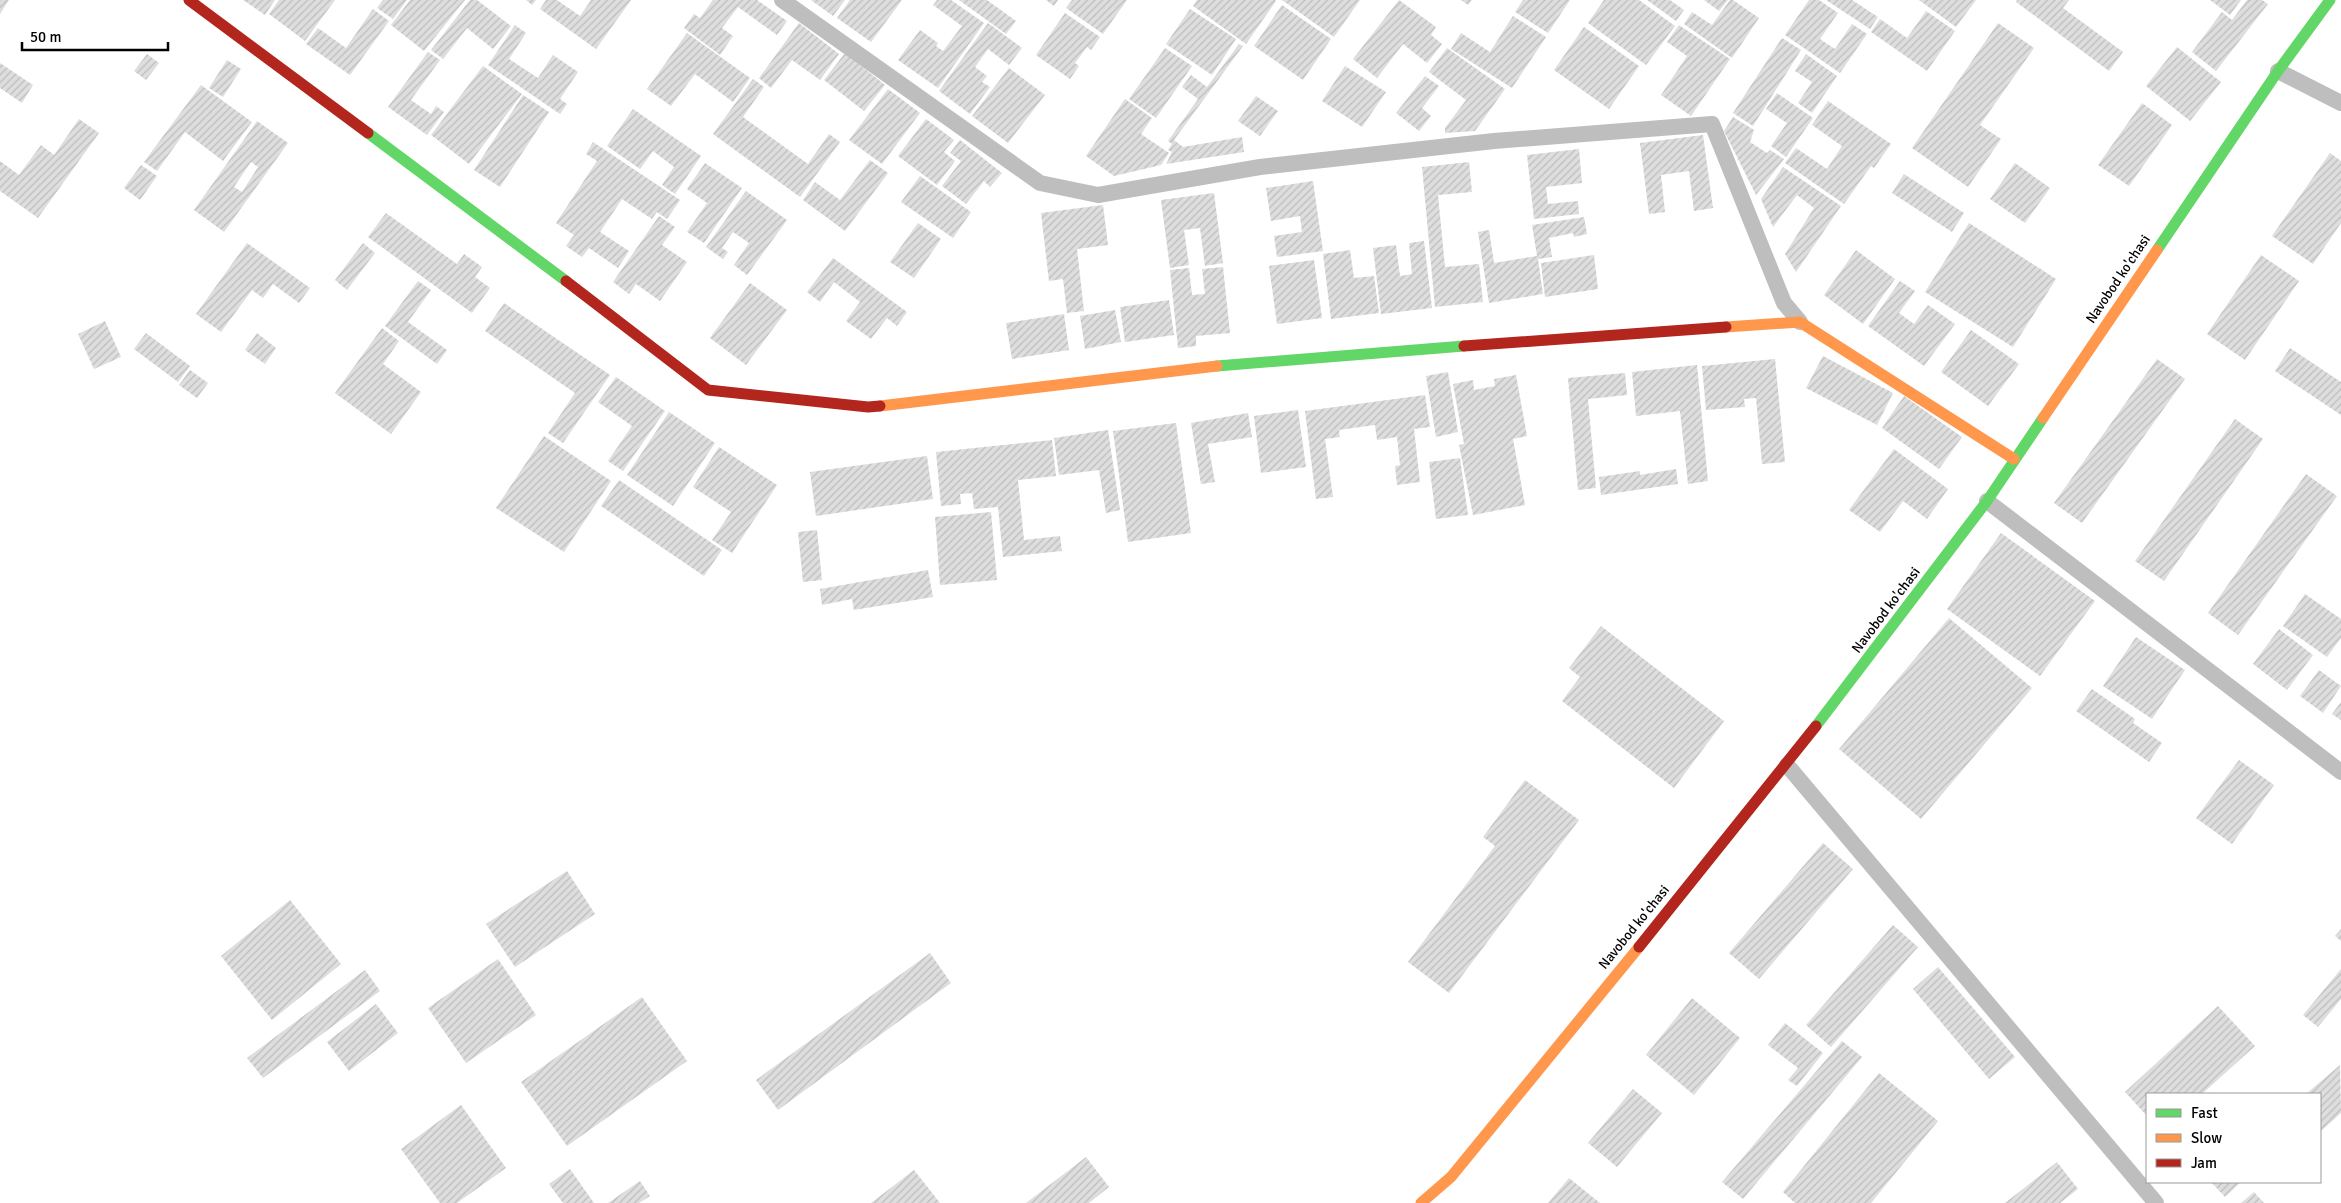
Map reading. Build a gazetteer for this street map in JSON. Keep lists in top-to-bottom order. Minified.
{"streets":{"street":["Navobod ko'chasi"]},"legend":["Fast","Slow","Jam"],"scale_bar":"50 m"}
